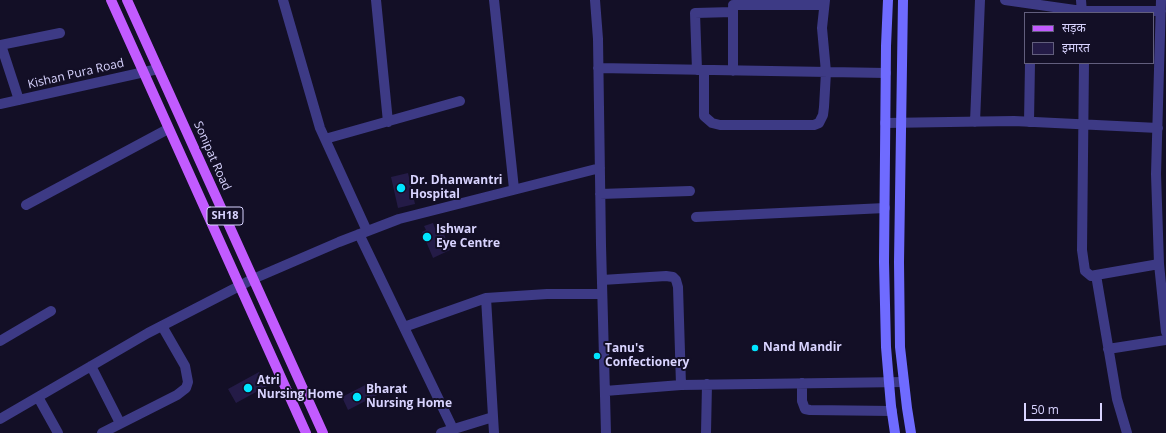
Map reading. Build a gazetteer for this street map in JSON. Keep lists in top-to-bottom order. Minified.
{"streets":{"main road":["Sonipat Road","SH18"],"street":["Kishan Pura Road"]},"crossings":[["Kishan Pura Road","Sonipat Road"],["Kishan Pura Road","SH18"]],"places":["Dr. Dhanwantri Hospital","Ishwar Eye Centre","Nand Mandir","Tanu's Confectionery","Atri Nursing Home","Bharat Nursing Home"],"legend":["सड़क","इमारत"],"scale_bar":"50 m"}
